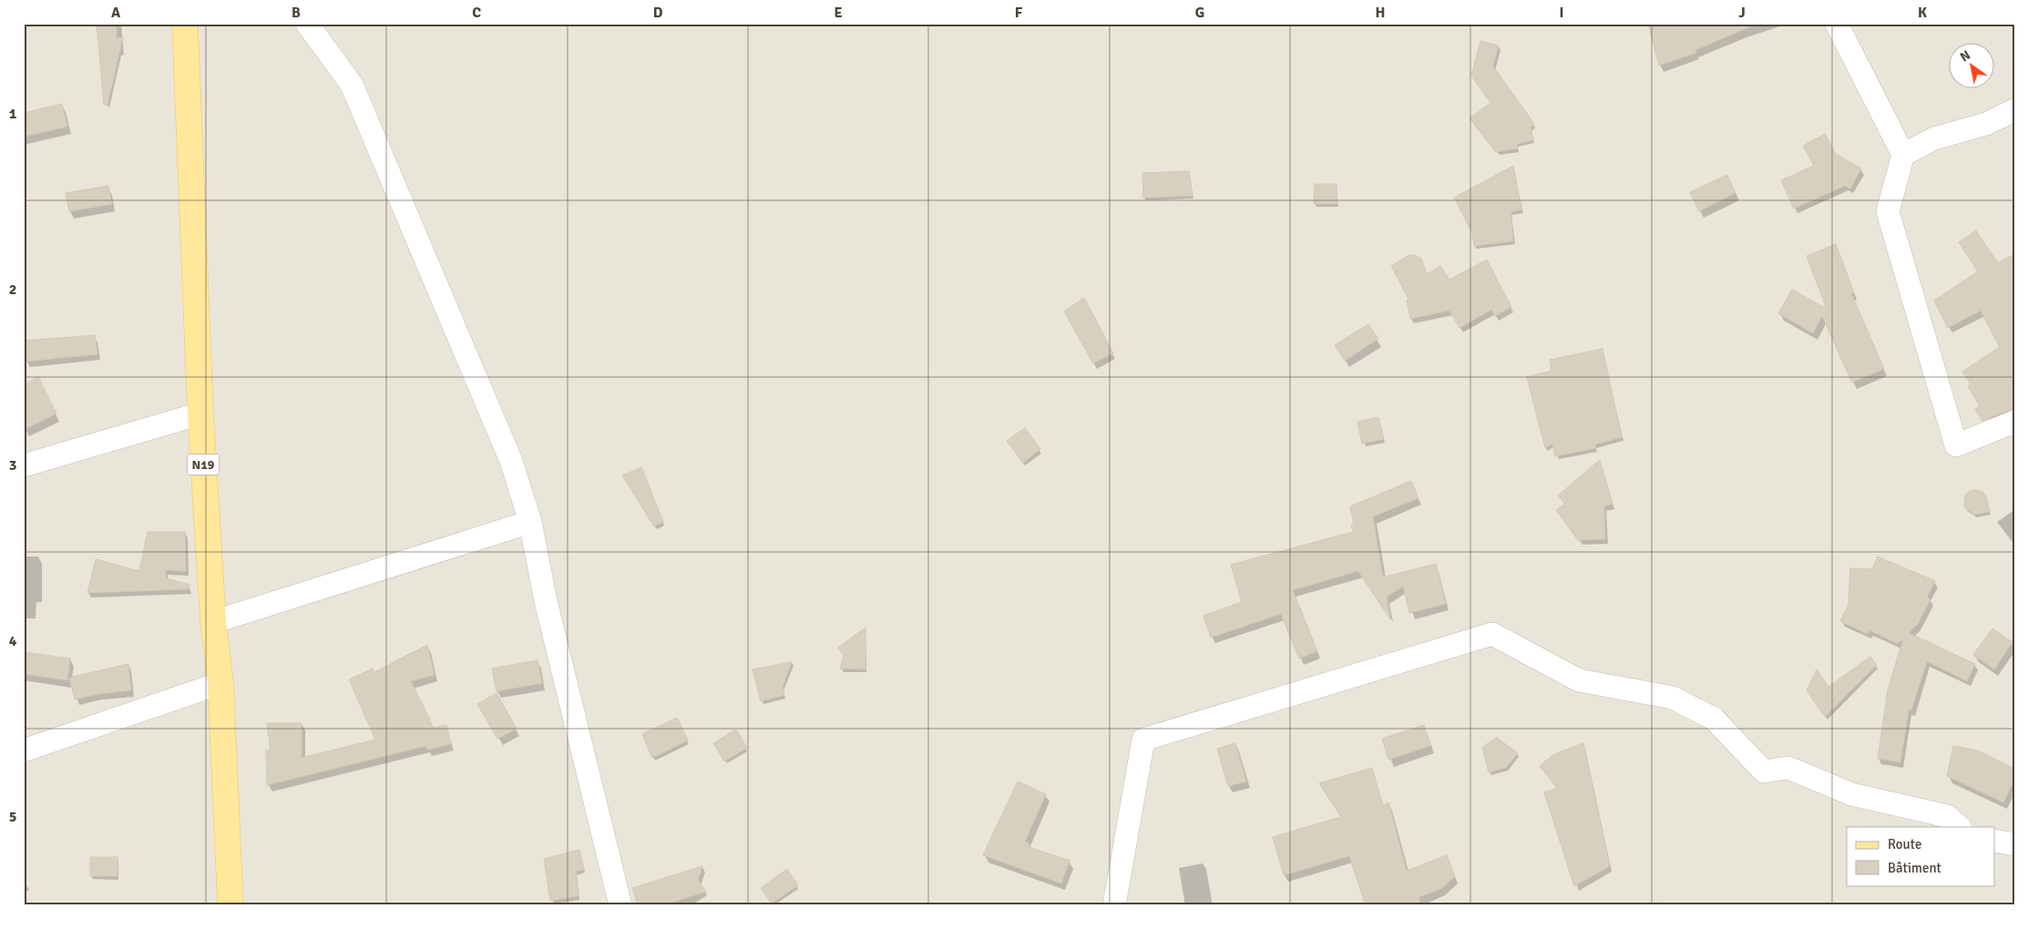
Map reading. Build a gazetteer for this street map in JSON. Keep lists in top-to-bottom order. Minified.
{"streets":{"main road":["N19"]},"legend":["Route","Bâtiment"],"north":"top left","grid":{"columns":["A","B","C","D","E","F","G","H","I","J","K"],"rows":["1","2","3","4","5"]}}
